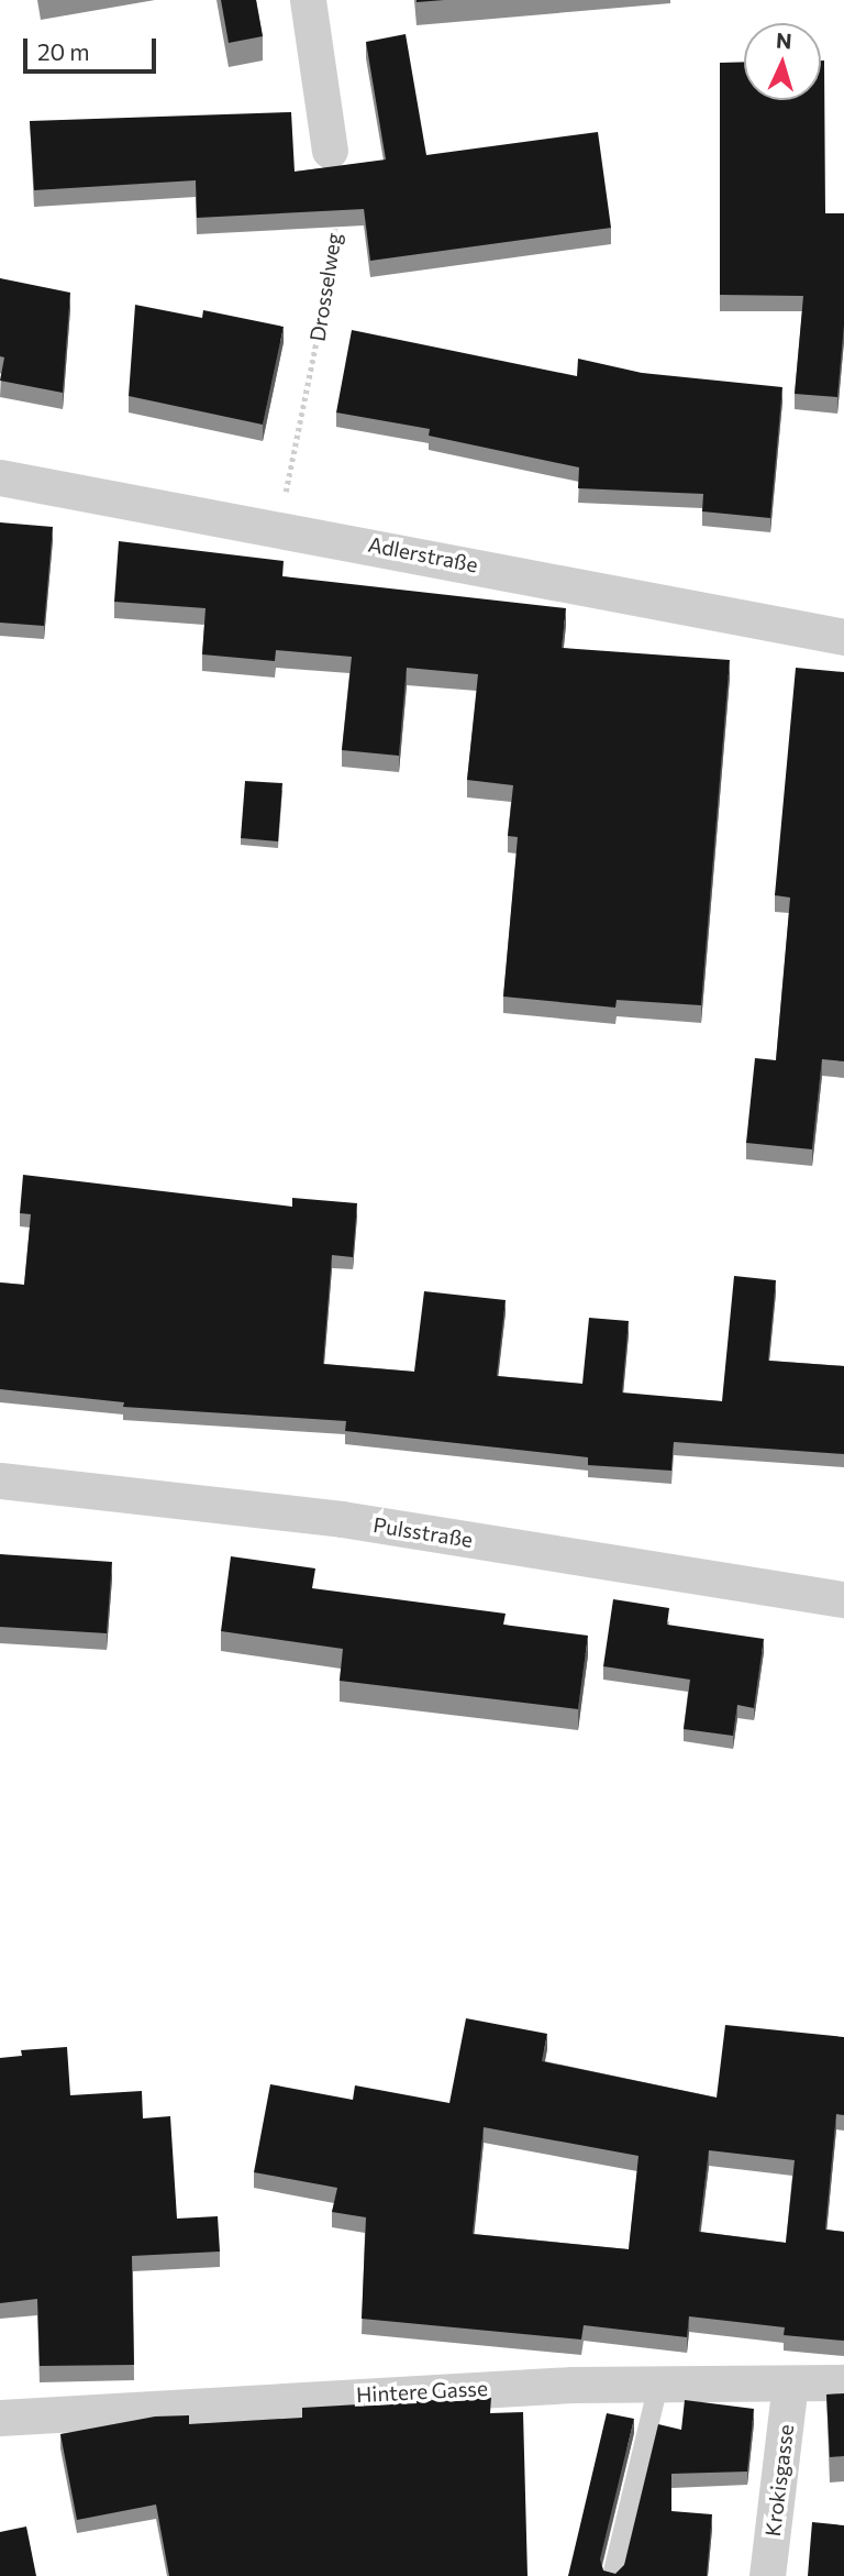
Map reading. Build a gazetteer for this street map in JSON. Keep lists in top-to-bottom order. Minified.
{"streets":{"street":["Adlerstraße","Pulsstraße","Hintere Gasse","Krokisgasse"],"path":["Drosselweg"]},"crossings":[["Drosselweg","Adlerstraße"],["Hintere Gasse","Krokisgasse"]],"scale_bar":"20 m","north":"top"}
